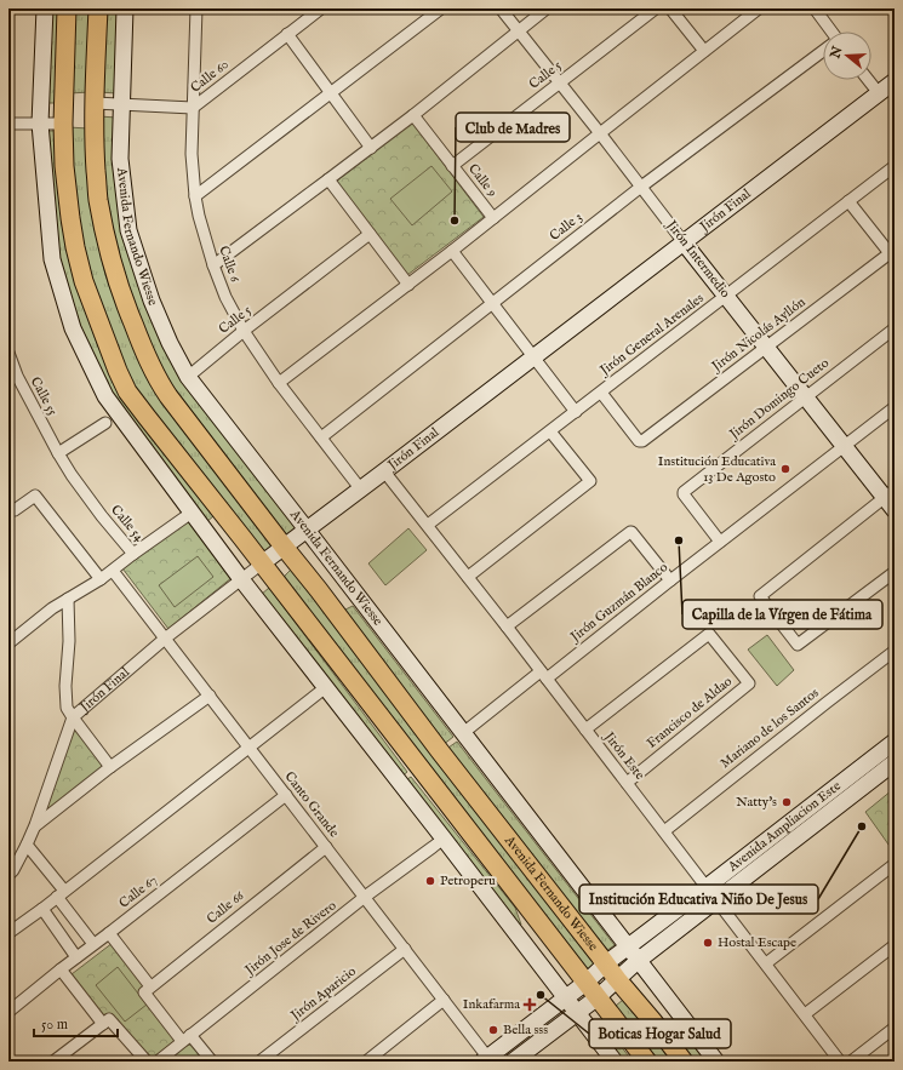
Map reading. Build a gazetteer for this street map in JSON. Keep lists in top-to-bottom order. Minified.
{"streets":{"main road":["Jirón Final","Avenida Fernando Wiesse","Jirón Intermedio","Avenida Ampliacion Este"],"street":["Calle 5","Calle 60","Calle 9","Calle 3","Calle 6","Jirón General Arenales","Jirón Nicolás Ayllón","Calle 55","Jirón Domingo Cueto","Calle 54","Jirón Guzmán Blanco","Francisco de Aldao","Mariano de los Santos","Jirón Este","Canto Grande","Calle 67","Calle 66","Jirón Jose de Rivero","Jirón Aparicio"]},"crossings":[["Calle 5","Calle 9"],["Calle 5","Avenida Fernando Wiesse"],["Calle 5","Jirón Intermedio"],["Calle 5","Calle 6"],["Calle 60","Avenida Fernando Wiesse"],["Calle 60","Calle 6"],["Jirón Final","Avenida Fernando Wiesse"],["Jirón Final","Jirón Intermedio"],["Jirón Final","Calle 6"],["Jirón Final","Jirón Este"],["Jirón Final","Canto Grande"],["Calle 3","Jirón Intermedio"],["Calle 3","Calle 6"],["Avenida Fernando Wiesse","Jirón Guzmán Blanco"],["Avenida Fernando Wiesse","Avenida Ampliacion Este"],["Jirón Intermedio","Jirón General Arenales"],["Jirón Intermedio","Jirón Nicolás Ayllón"],["Jirón Intermedio","Jirón Domingo Cueto"],["Jirón Intermedio","Jirón Guzmán Blanco"],["Jirón General Arenales","Jirón Nicolás Ayllón"],["Jirón General Arenales","Jirón Este"],["Calle 55","Calle 54"],["Jirón Domingo Cueto","Jirón Guzmán Blanco"],["Jirón Guzmán Blanco","Jirón Este"],["Francisco de Aldao","Jirón Este"],["Mariano de los Santos","Jirón Este"],["Jirón Este","Avenida Ampliacion Este"],["Canto Grande","Avenida Ampliacion Este"],["Canto Grande","Calle 67"],["Canto Grande","Calle 66"],["Canto Grande","Jirón Jose de Rivero"],["Canto Grande","Jirón Aparicio"]],"places":{"other":["Club de Madres","Institución Educativa 13 De Agosto","Capilla de la Vírgen de Fátima","Natty's","Institución Educativa Niño De Jesus","Petroperu","Hostal Escape","Boticas Hogar Salud","Bella sss"],"health":["Inkafarma"]},"scale_bar":"50 m","north":"left"}
